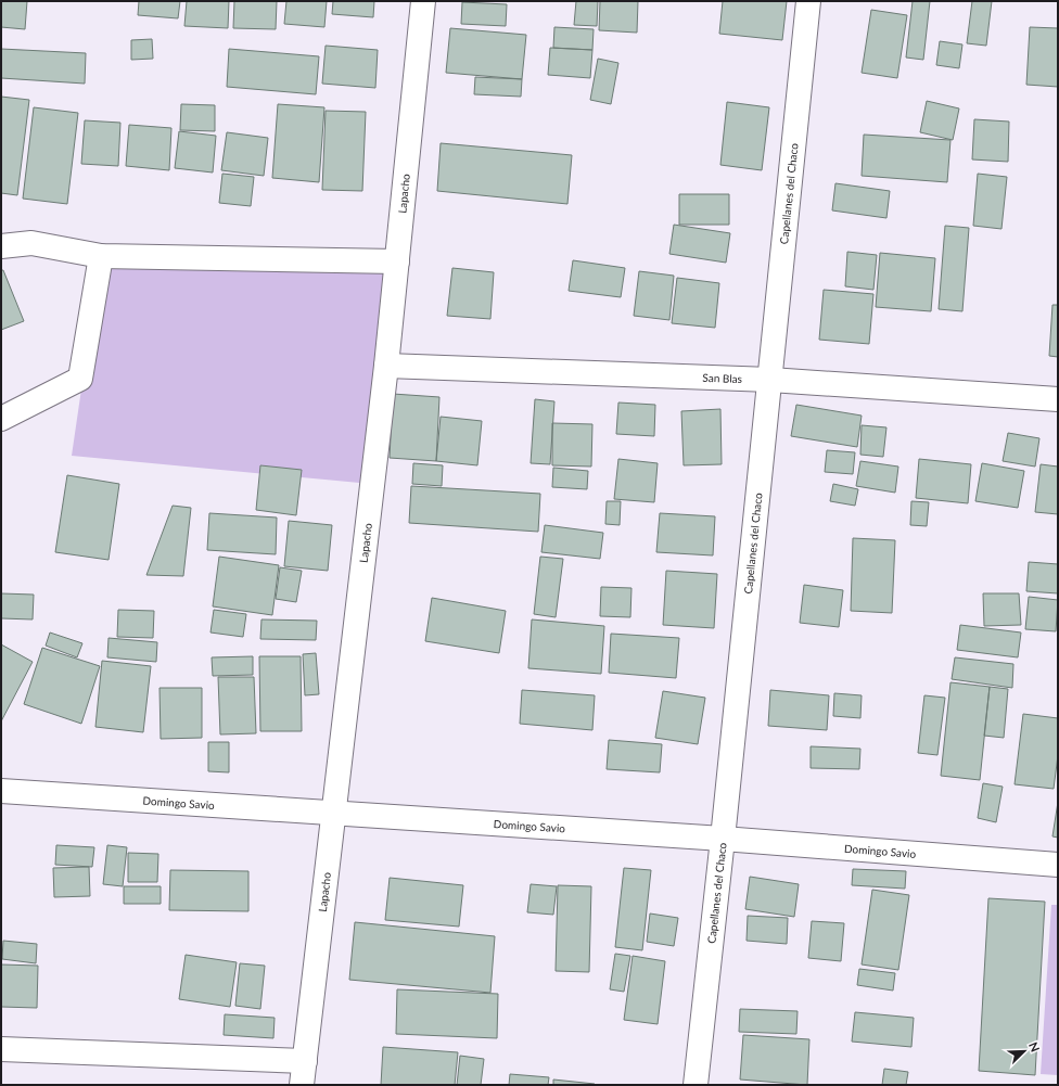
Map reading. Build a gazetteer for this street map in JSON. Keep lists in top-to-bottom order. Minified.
{"streets":{"street":["Capellanes del Chaco","Lapacho","San Blas","Domingo Savio"]},"crossings":[["Capellanes del Chaco","San Blas"],["Capellanes del Chaco","Domingo Savio"],["Lapacho","San Blas"],["Lapacho","Domingo Savio"]],"north":"top right"}
